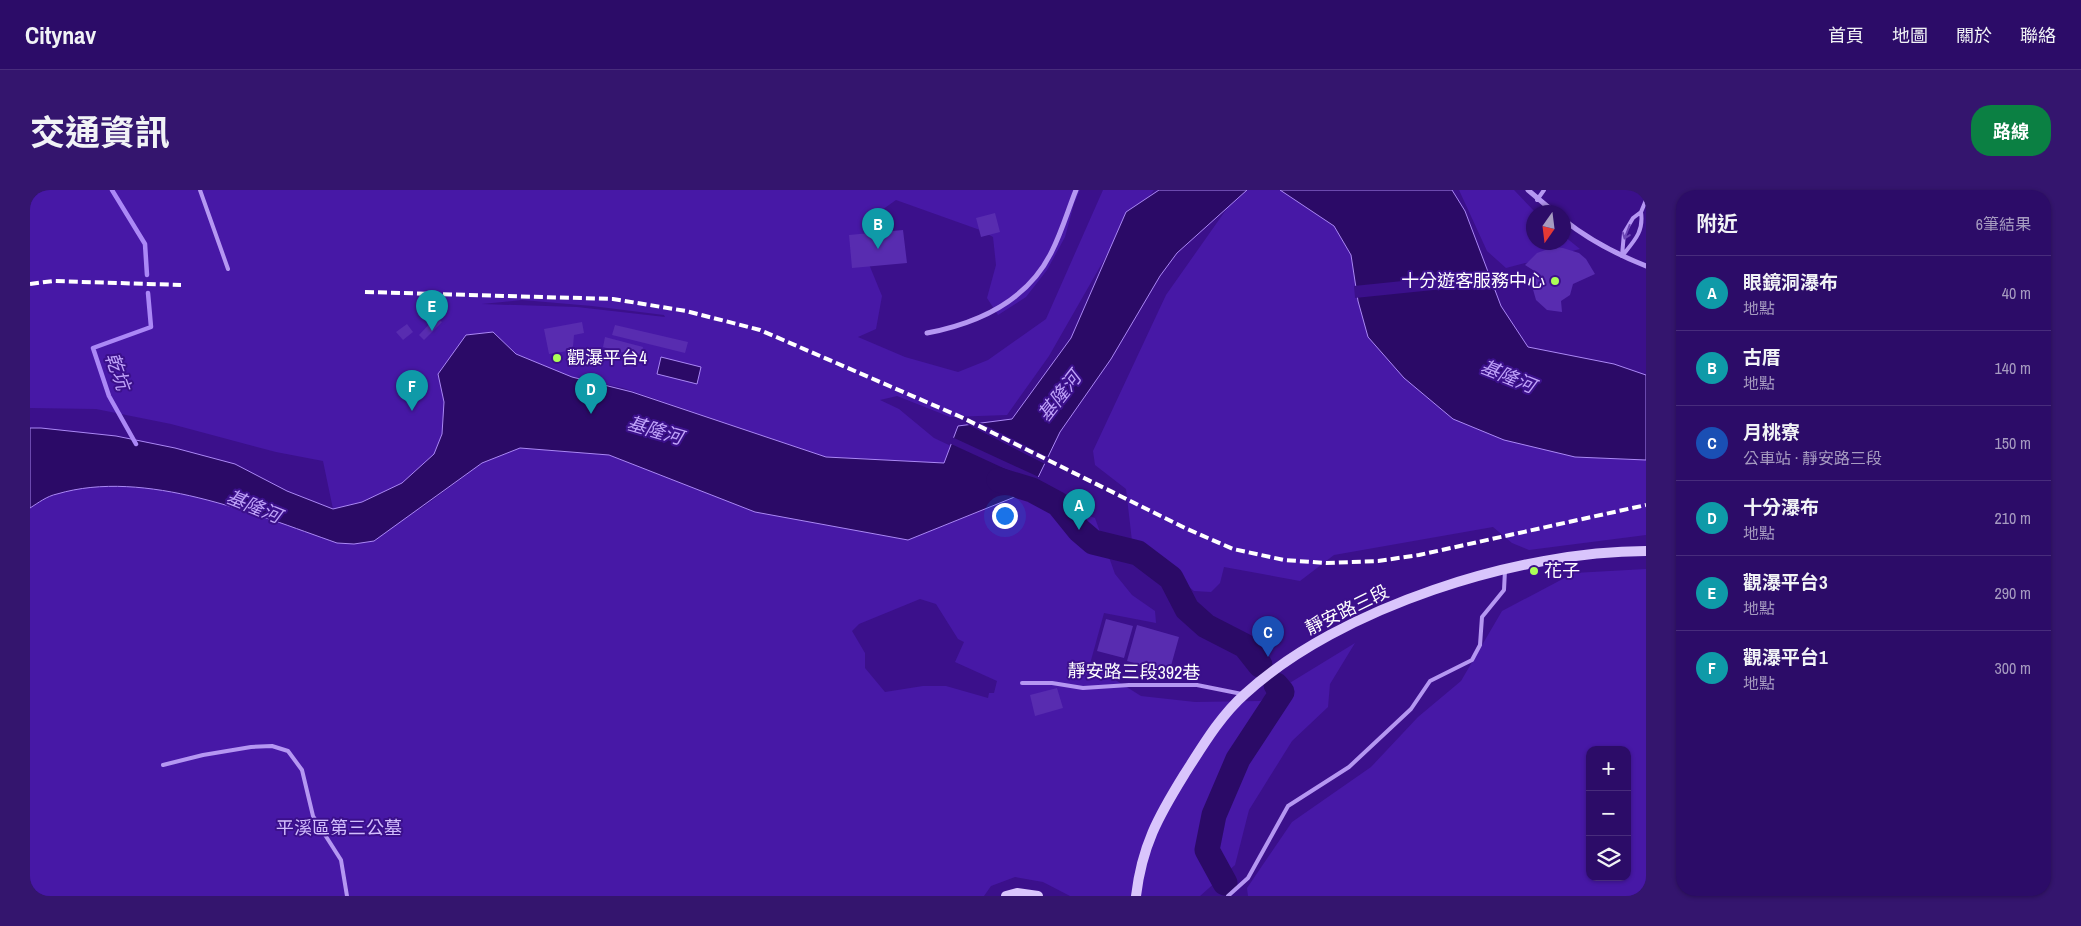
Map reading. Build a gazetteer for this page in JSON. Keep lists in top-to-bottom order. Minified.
{"streets":{"main road":["靜安路三段"],"lane":["靜安路三段392巷"]},"crossings":[["靜安路三段","靜安路三段392巷"]],"water":["乾坑","基隆河"],"parks":["平溪區第三公墓"],"places":["十分遊客服務中心","觀瀑平台4","花子"],"north":"bottom","page":{"header":"Citynav","nav":["首頁","地圖","關於","聯絡"],"title":"交通資訊","buttons":"路線","heading":["附近","6筆結果"],"pins":["B","E","F","D","A","C"],"list":[{"mark":"A","name":"眼鏡洞瀑布","note":"地點","value":"40 m"},{"mark":"B","name":"古厝","note":"地點","value":"140 m"},{"mark":"C","name":"月桃寮","note":"公車站 · 靜安路三段","value":"150 m"},{"mark":"D","name":"十分瀑布","note":"地點","value":"210 m"},{"mark":"E","name":"觀瀑平台3","note":"地點","value":"290 m"},{"mark":"F","name":"觀瀑平台1","note":"地點","value":"300 m"}],"map_buttons":["+","−"]}}
